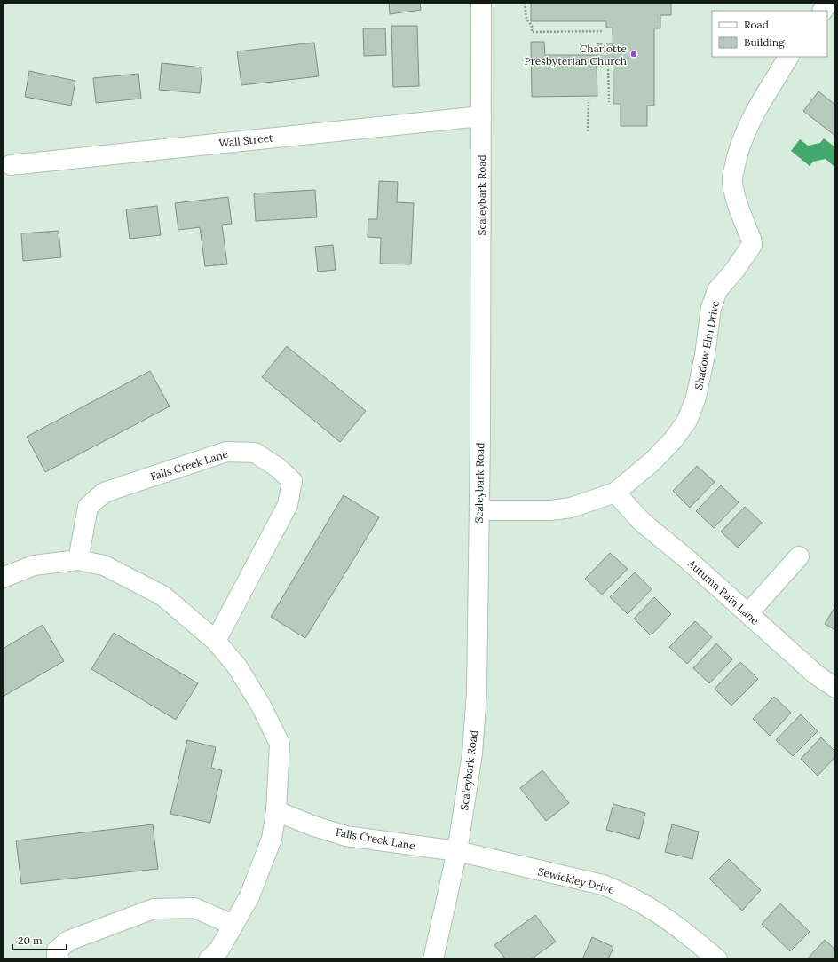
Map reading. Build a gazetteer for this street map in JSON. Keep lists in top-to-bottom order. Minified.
{"streets":{"street":["Wall Street","Scaleybark Road","Shadow Elm Drive","Falls Creek Lane","Autumn Rain Lane","Sewickley Drive"]},"crossings":[["Wall Street","Scaleybark Road"],["Scaleybark Road","Shadow Elm Drive"],["Scaleybark Road","Falls Creek Lane"],["Scaleybark Road","Sewickley Drive"],["Shadow Elm Drive","Autumn Rain Lane"],["Falls Creek Lane","Sewickley Drive"]],"places":["Charlotte Presbyterian Church"],"legend":["Road","Building"],"scale_bar":"20 m"}
